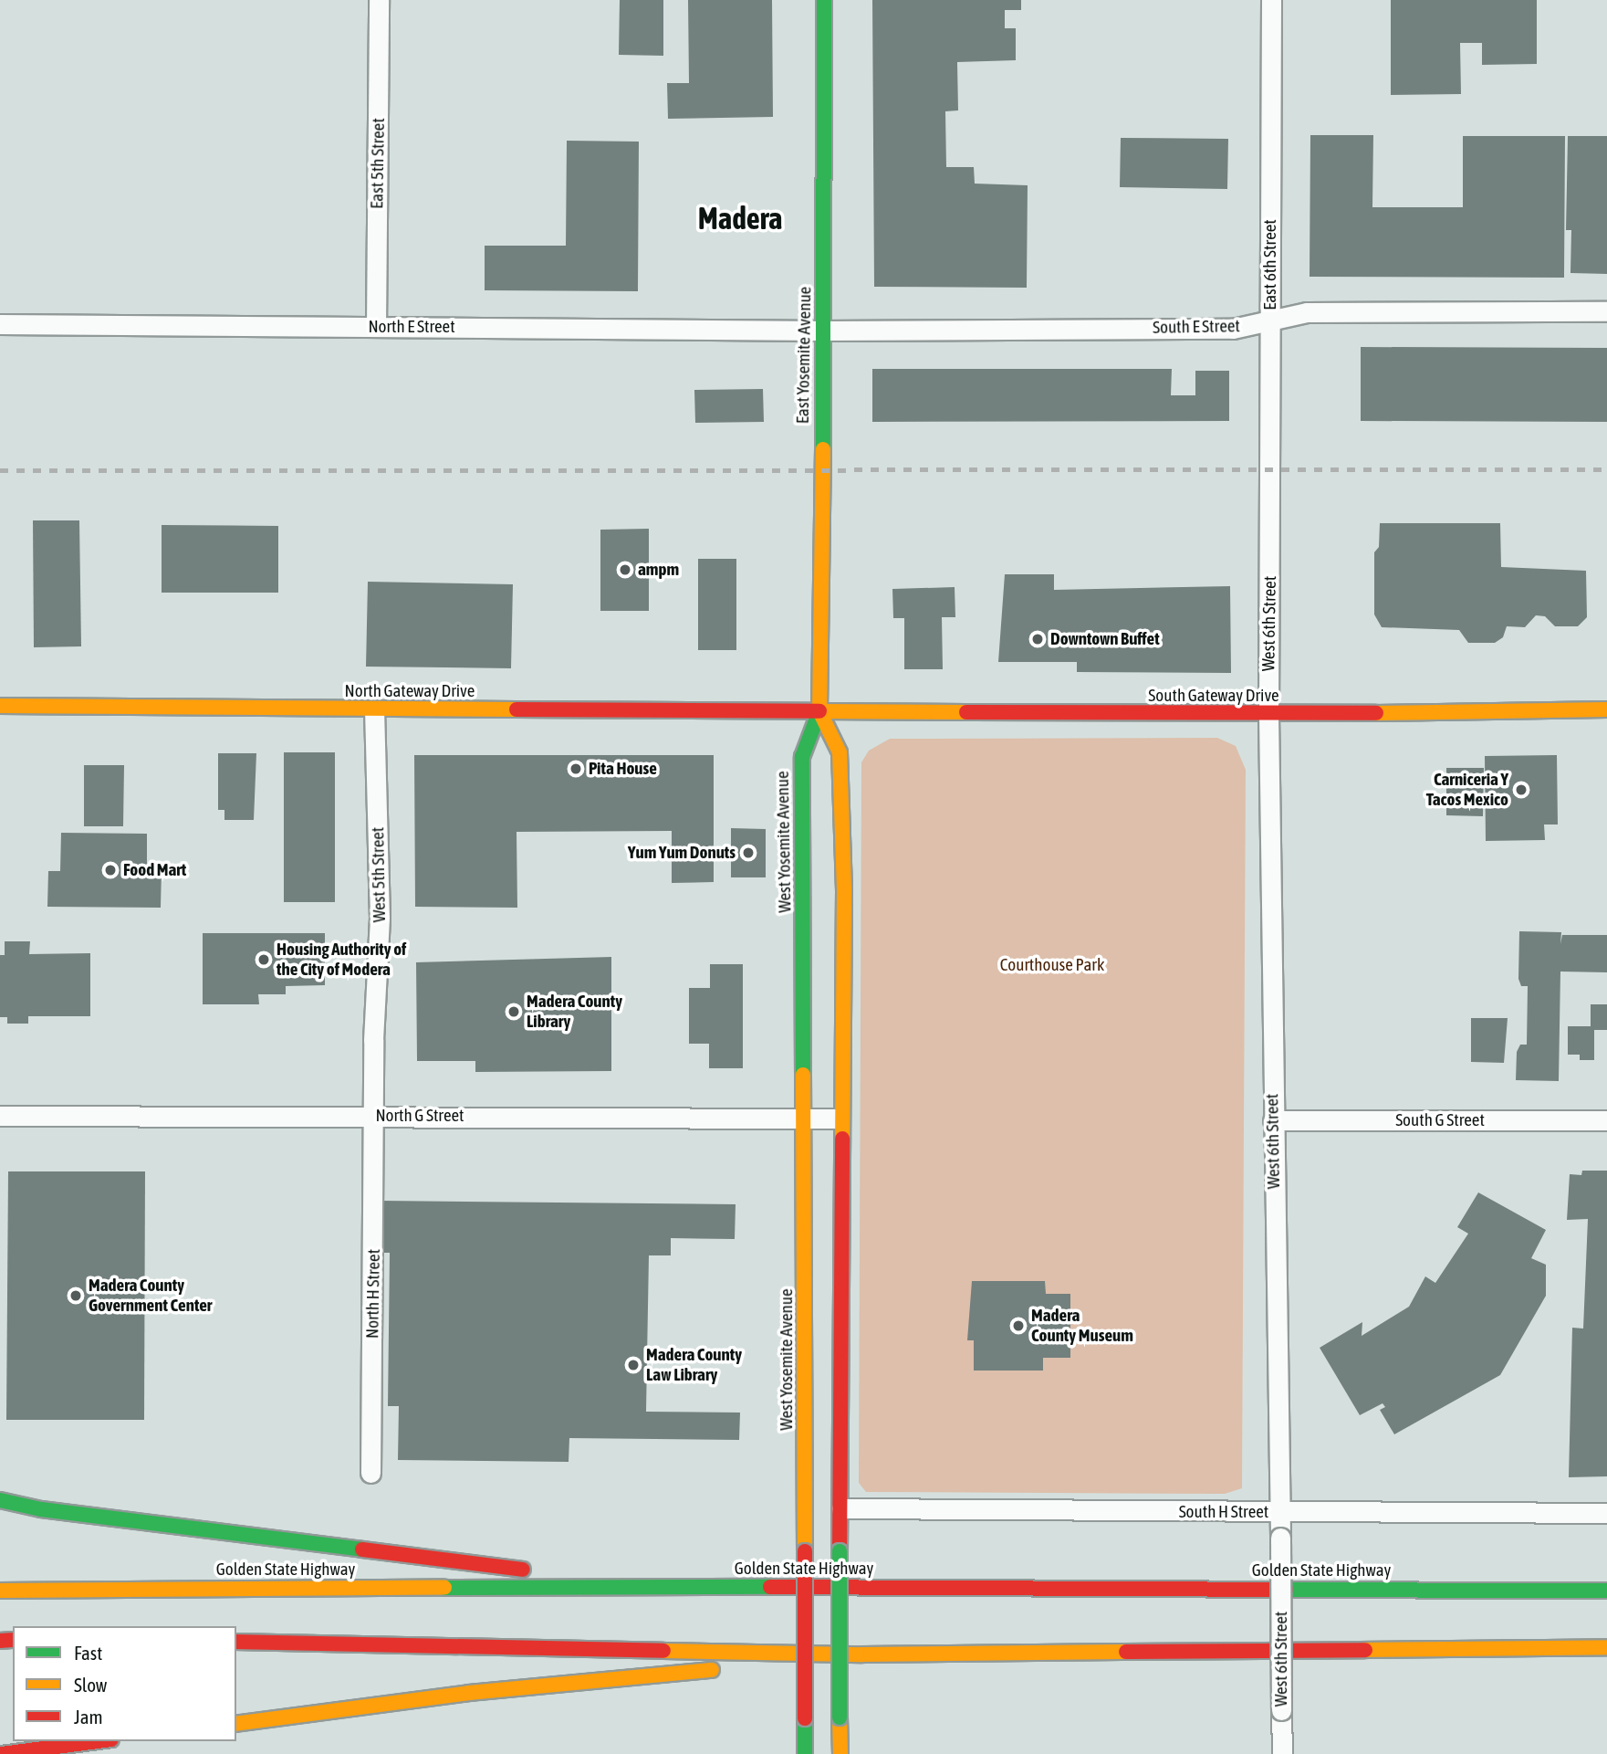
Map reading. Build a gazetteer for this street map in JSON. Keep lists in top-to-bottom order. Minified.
{"streets":{"main road":["East Yosemite Avenue","North Gateway Drive","South Gateway Drive","West Yosemite Avenue","Golden State Highway"],"street":["East 5th Street","East 6th Street","North E Street","South E Street","West 6th Street","West 5th Street","North G Street","South G Street","North H Street","South H Street"]},"crossings":[["East 5th Street","North E Street"],["East 6th Street","South E Street"],["East 6th Street","West 6th Street"],["North E Street","South E Street"],["North E Street","East Yosemite Avenue"],["South E Street","East Yosemite Avenue"],["East Yosemite Avenue","North Gateway Drive"],["East Yosemite Avenue","South Gateway Drive"],["East Yosemite Avenue","West Yosemite Avenue"],["West 6th Street","South Gateway Drive"],["West 6th Street","South G Street"],["West 6th Street","South H Street"],["North Gateway Drive","South Gateway Drive"],["North Gateway Drive","West Yosemite Avenue"],["North Gateway Drive","West 5th Street"],["South Gateway Drive","West Yosemite Avenue"],["West Yosemite Avenue","North G Street"],["West Yosemite Avenue","South H Street"],["West 5th Street","North G Street"],["West 5th Street","North H Street"],["North G Street","North H Street"]],"districts":["Madera"],"parks":["Courthouse Park"],"places":["ampm","Downtown Buffet","Pita House","Carniceria Y Tacos Mexico","Yum Yum Donuts","Food Mart","Housing Authority of the City of Modera","Madera County Library","Madera County Government Center","Madera County Museum","Madera County Law Library"],"legend":["Fast","Slow","Jam"]}
